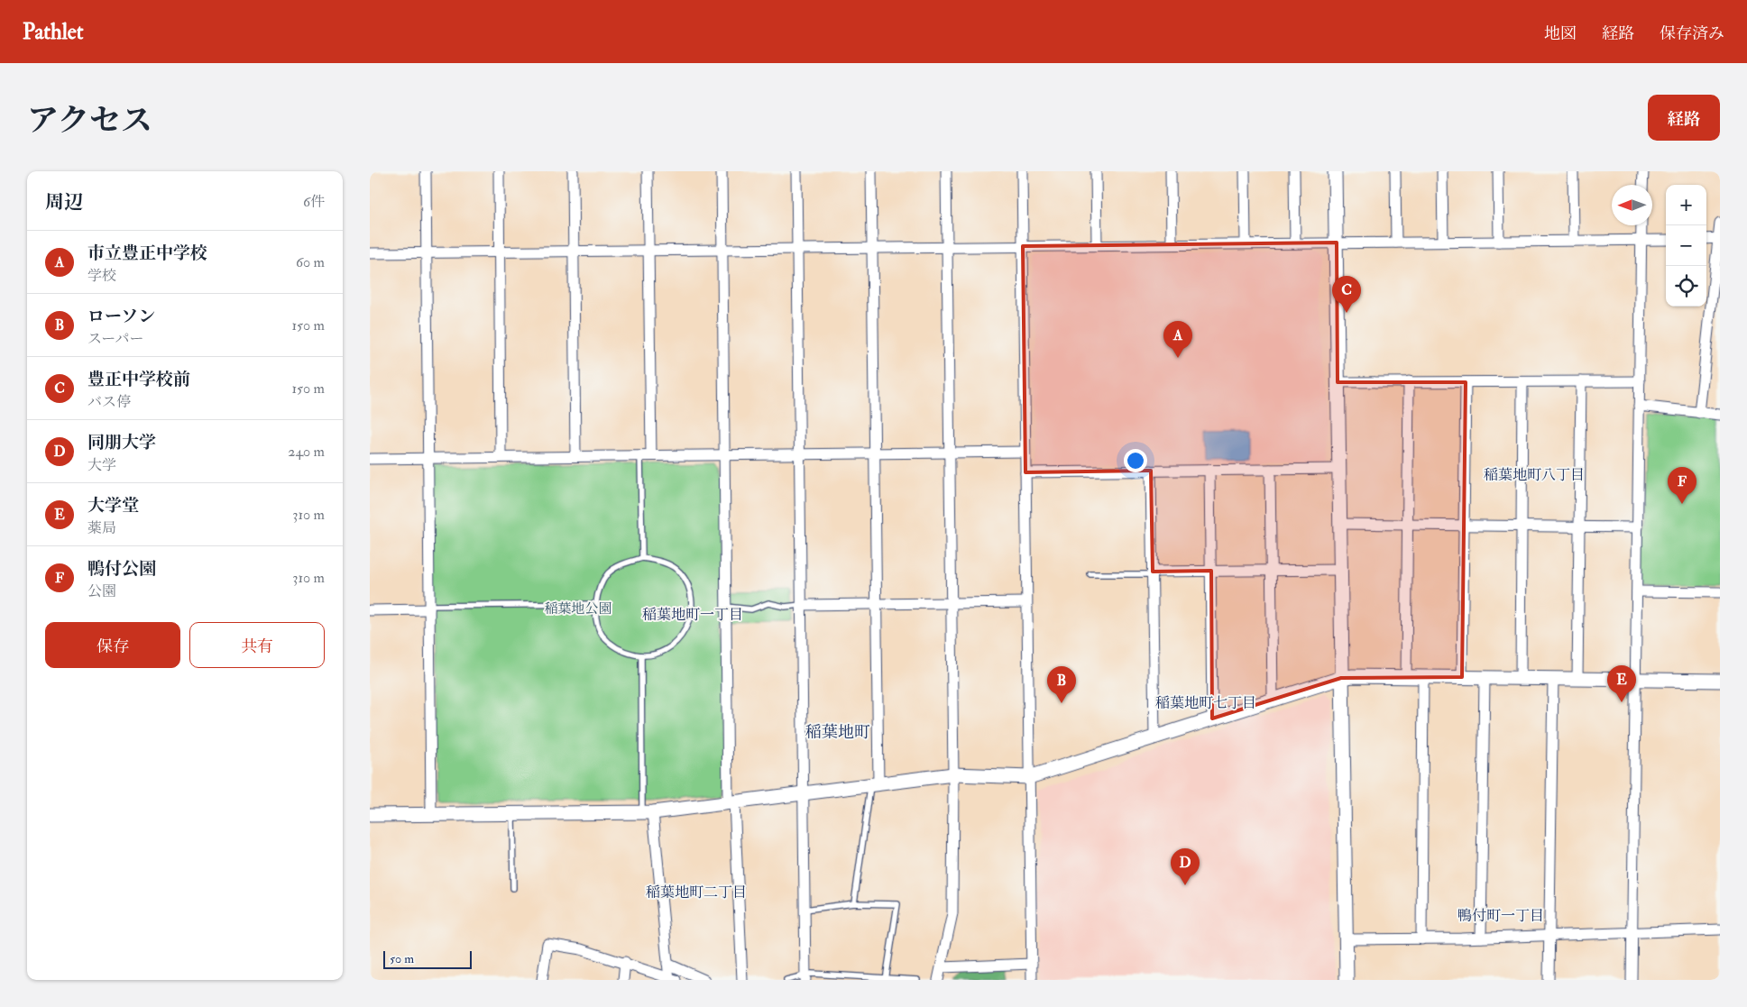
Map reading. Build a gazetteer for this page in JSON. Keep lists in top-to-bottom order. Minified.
{"districts":["稲葉地町八丁目","稲葉地町一丁目","稲葉地町七丁目","稲葉地町","稲葉地町二丁目","鴨付町一丁目"],"parks":["稲葉地公園"],"scale_bar":"50 m","north":"left","page":{"header":"Pathlet","nav":["地図","経路","保存済み"],"title":"アクセス","buttons":["経路",["保存","共有"]],"heading":["周辺","6件"],"map_buttons":["+","−"],"list":[{"mark":"A","name":"市立豊正中学校","note":"学校","value":"60 m"},{"mark":"B","name":"ローソン","note":"スーパー","value":"150 m"},{"mark":"C","name":"豊正中学校前","note":"バス停","value":"150 m"},{"mark":"D","name":"同朋大学","note":"大学","value":"240 m"},{"mark":"E","name":"大学堂","note":"薬局","value":"310 m"},{"mark":"F","name":"鴨付公園","note":"公園","value":"310 m"}],"pins":["C","A","F","E","B","D"],"scale":"50 m"}}
